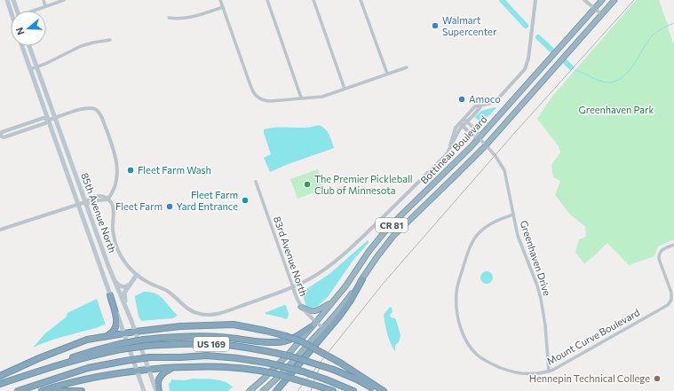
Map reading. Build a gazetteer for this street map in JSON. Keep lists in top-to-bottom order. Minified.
{"streets":{"highway":["Bottineau Boulevard","CR 81","US 169"],"main road":["85th Avenue North"],"street":["83rd Avenue North","Greenhaven Drive","Mount Curve Boulevard"]},"crossings":[["Bottineau Boulevard","83rd Avenue North"],["Bottineau Boulevard","Greenhaven Drive"],["Greenhaven Drive","Mount Curve Boulevard"]],"parks":["Greenhaven Park"],"places":["Walmart Supercenter","Amoco","Fleet Farm Wash","The Premier Pickleball Club of Minnesota","Fleet Farm Yard Entrance","Fleet Farm","Hennepin Technical College"],"north":"left"}
